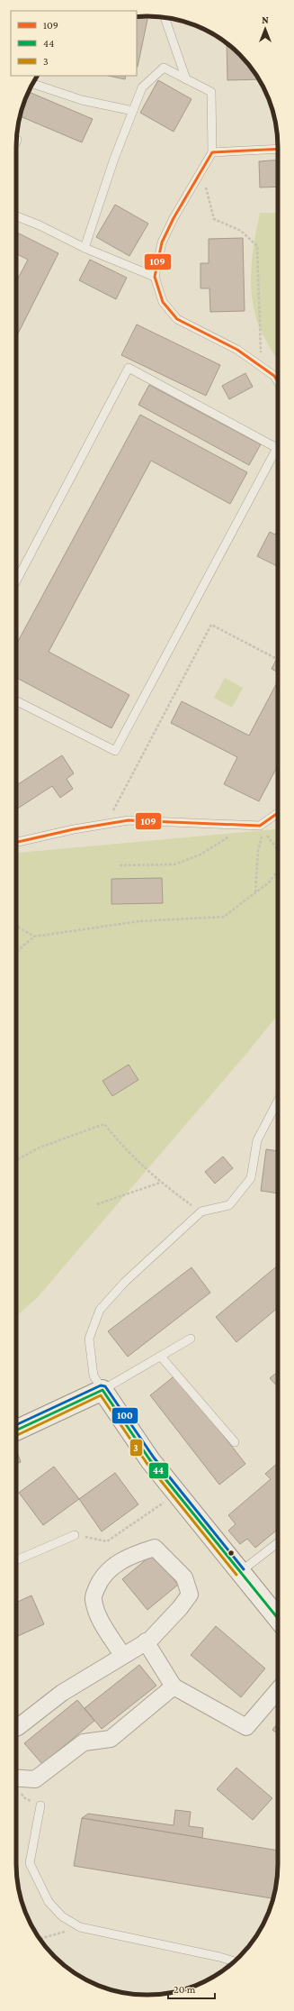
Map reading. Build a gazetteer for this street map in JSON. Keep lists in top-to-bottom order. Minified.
{"lines":["transit line 109","transit line 100","transit line 44","transit line 3"],"legend":["109","44","3"],"scale_bar":"20 m","north":"top"}
